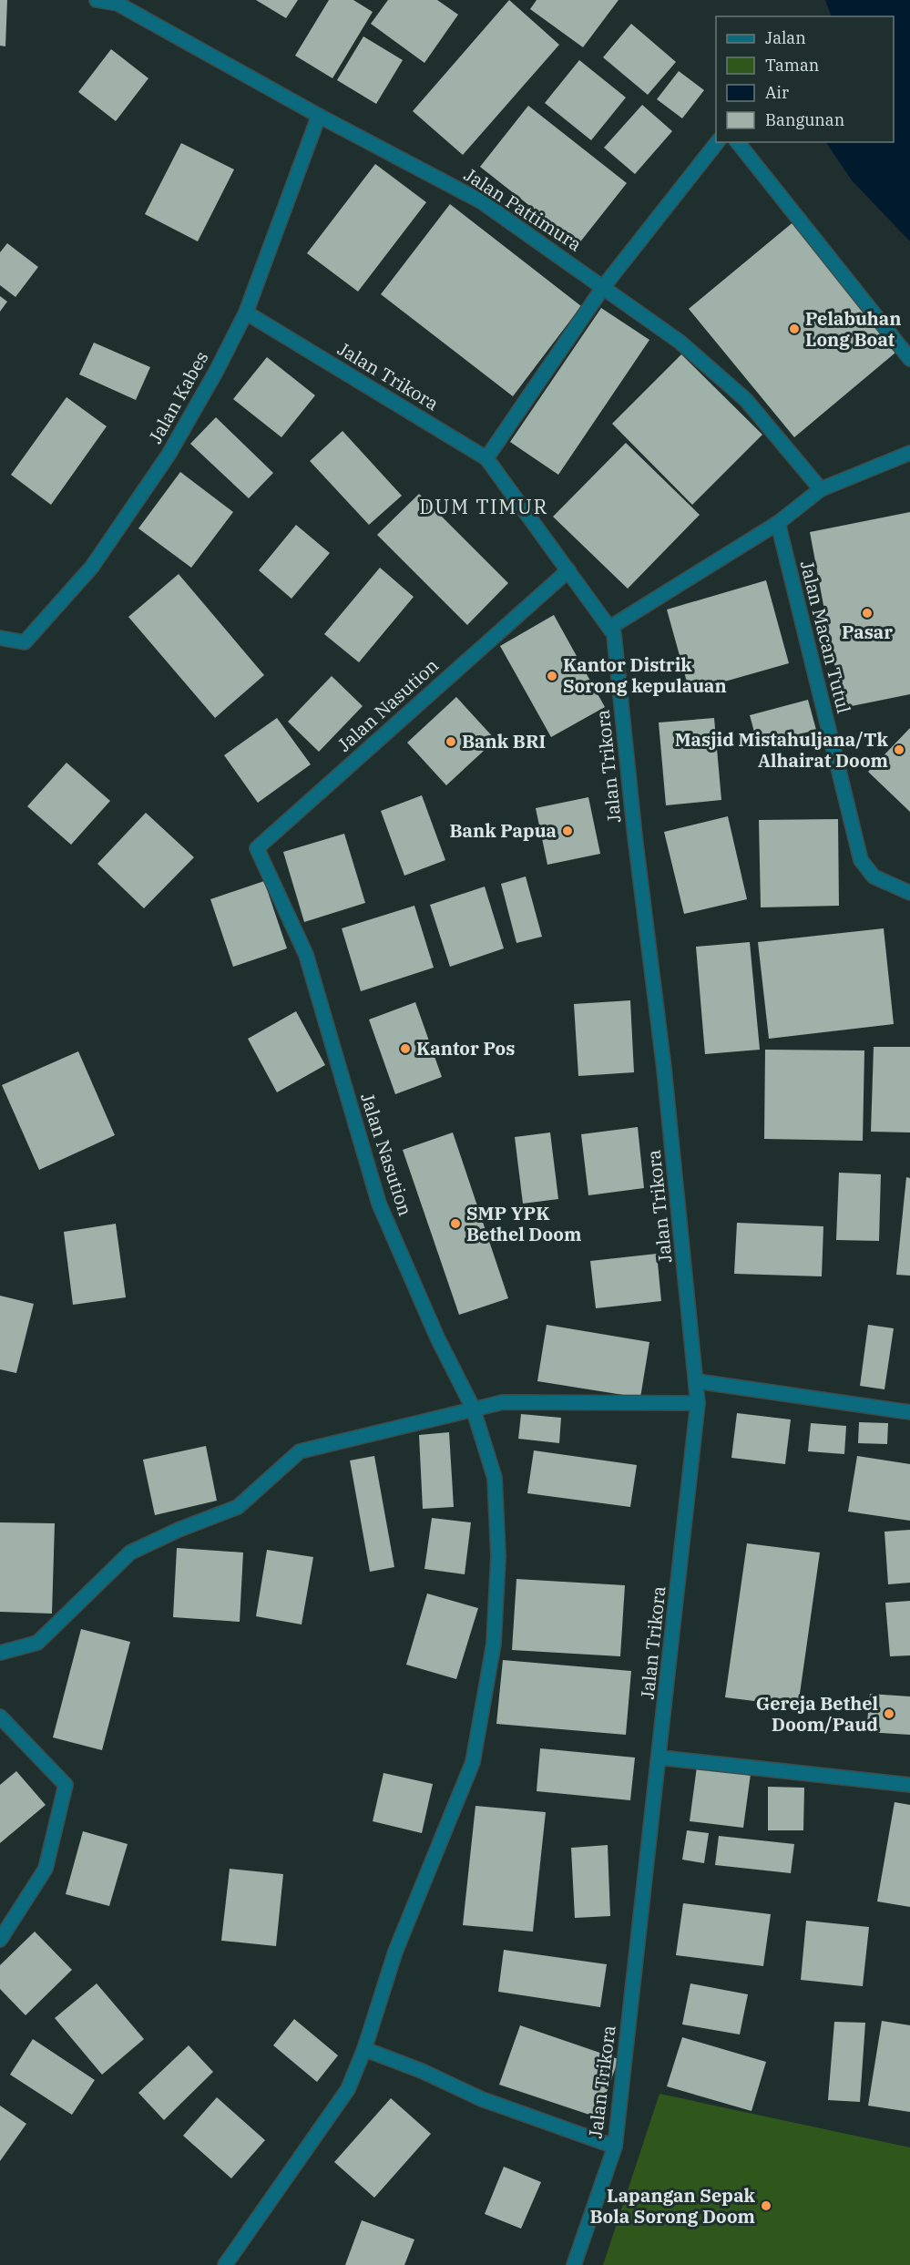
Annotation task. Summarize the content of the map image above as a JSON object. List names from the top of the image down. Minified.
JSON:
{"streets":{"street":["Jalan Pattimura","Jalan Trikora","Jalan Kabes","Jalan Macan Tutul","Jalan Nasution"]},"crossings":[["Jalan Pattimura","Jalan Kabes"],["Jalan Trikora","Jalan Kabes"],["Jalan Trikora","Jalan Nasution"]],"districts":["DUM TIMUR"],"places":["Pelabuhan Long Boat","Pasar","Kantor Distrik Sorong kepulauan","Bank BRI","Masjid Mistahuljana/Tk Alhairat Doom","Bank Papua","Kantor Pos","SMP YPK Bethel Doom","Gereja Bethel Doom/Paud","Lapangan Sepak Bola Sorong Doom"],"legend":["Jalan","Taman","Air","Bangunan"]}
